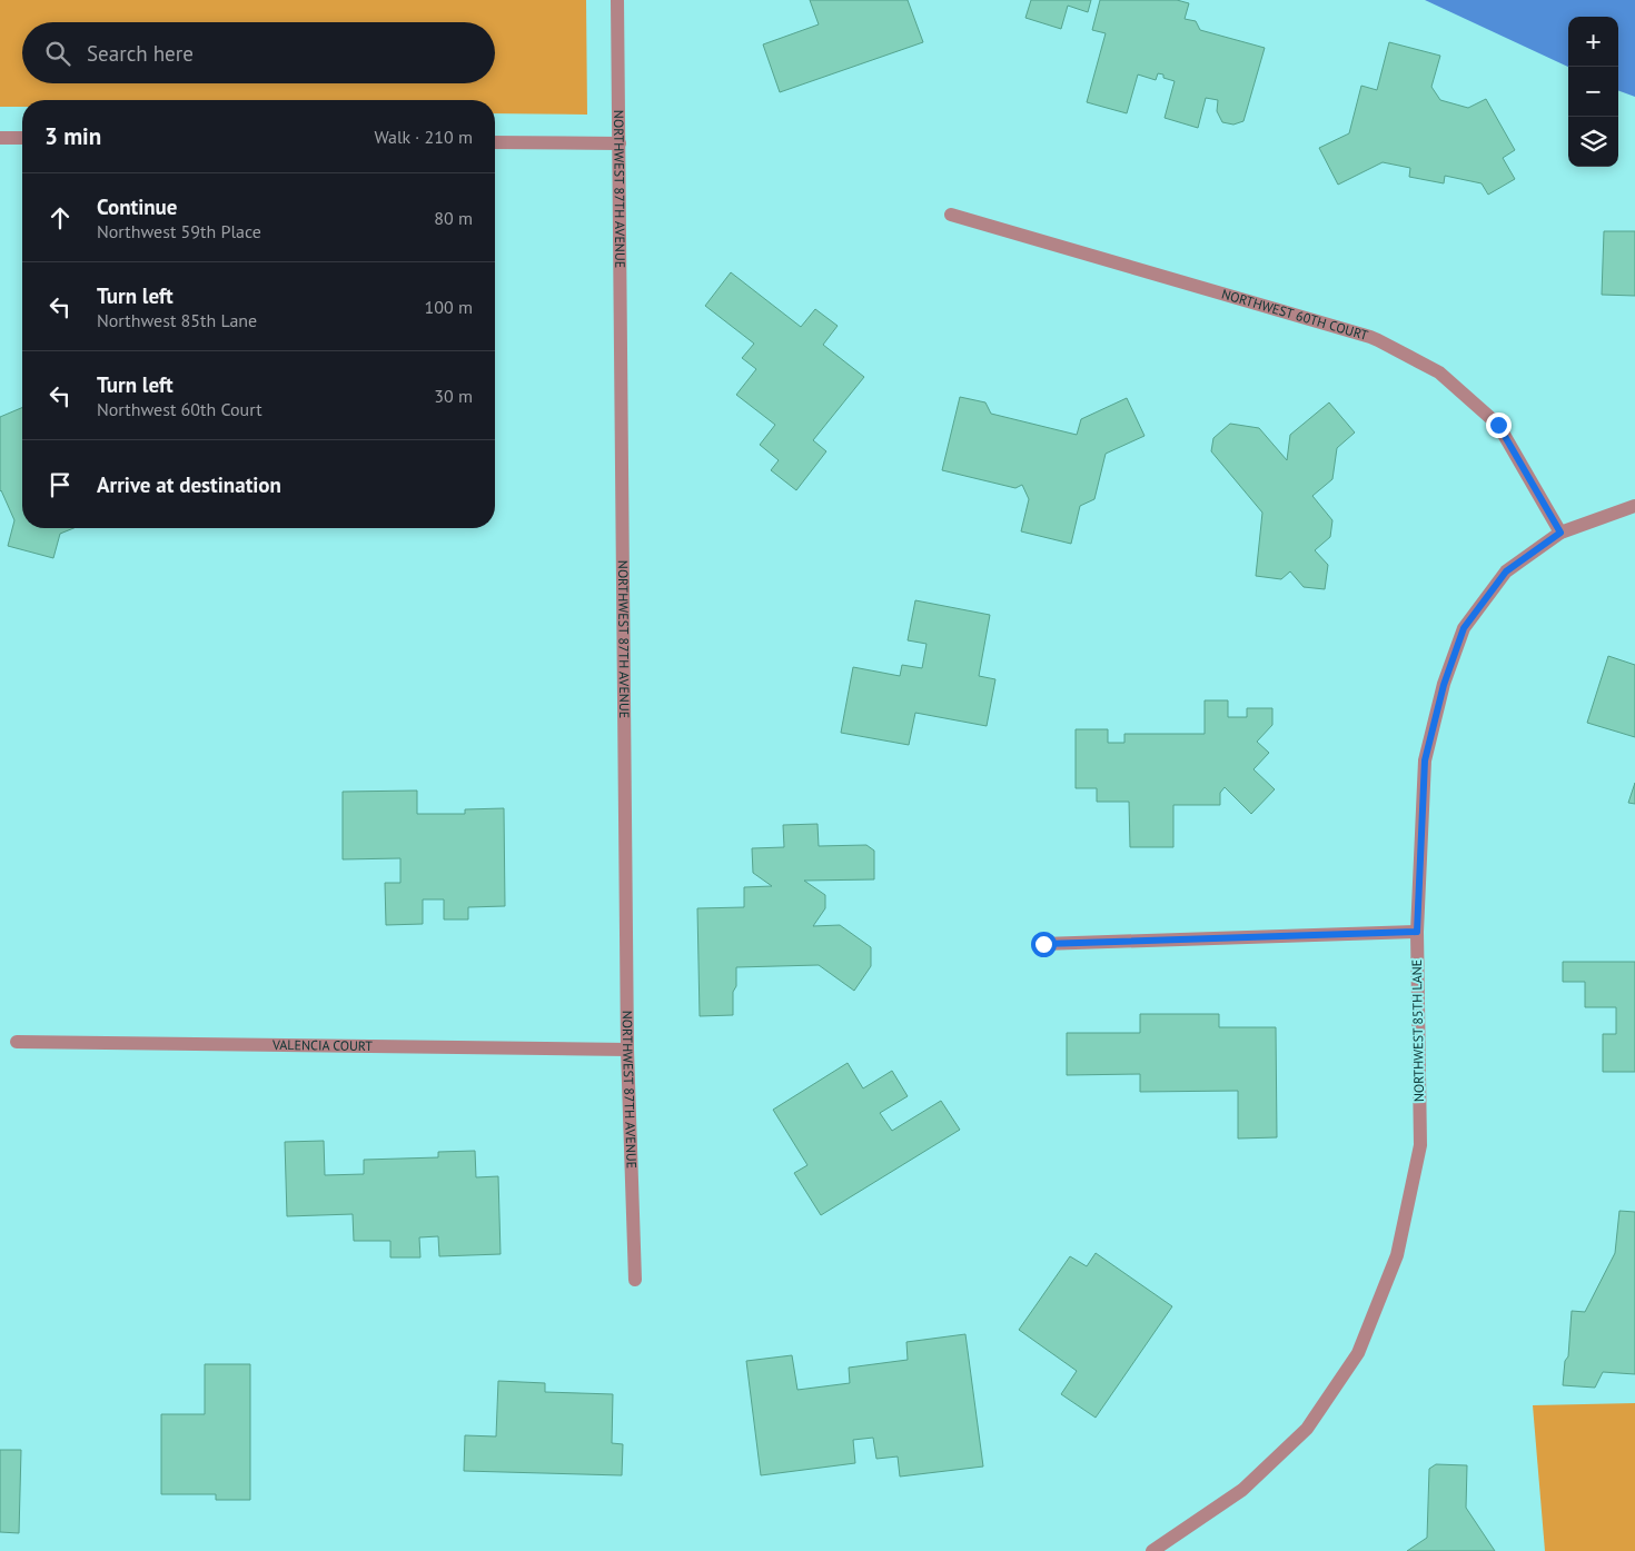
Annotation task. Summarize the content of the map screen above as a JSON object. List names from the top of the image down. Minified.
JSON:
{"streets":{"street":["NORTHWEST 87TH AVENUE","NORTHWEST 60TH COURT","NORTHWEST 85TH LANE","VALENCIA COURT"]},"crossings":[["NORTHWEST 87TH AVENUE","VALENCIA COURT"],["NORTHWEST 60TH COURT","NORTHWEST 85TH LANE"]],"page":{"map_buttons":["+","−"],"search":"Search here","heading":["3 min","Walk · 210 m"],"list":[["Continue","Northwest 59th Place","80 m"],["Turn left","Northwest 85th Lane","100 m"],["Turn left","Northwest 60th Court","30 m"],"Arrive at destination"]}}
